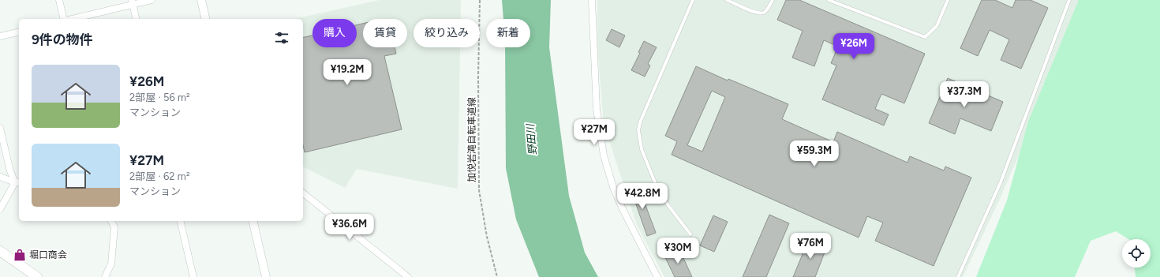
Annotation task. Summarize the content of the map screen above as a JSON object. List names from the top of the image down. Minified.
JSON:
{"streets":{"path":["加悦岩滝自転車道線"]},"water":["野田川"],"places":{"shop":["堀口商会"]},"page":{"chip":["購入","賃貸","絞り込み","新着"],"heading":"9件の物件","price":["¥26M","¥19.2M","¥37.3M","¥27M","¥59.3M","¥42.8M","¥36.6M","¥76M","¥30M"],"list":[{"name":"¥26M","note":"2部屋 · 56 m² · マンション"},{"name":"¥27M","note":"2部屋 · 62 m² · マンション"}]}}
